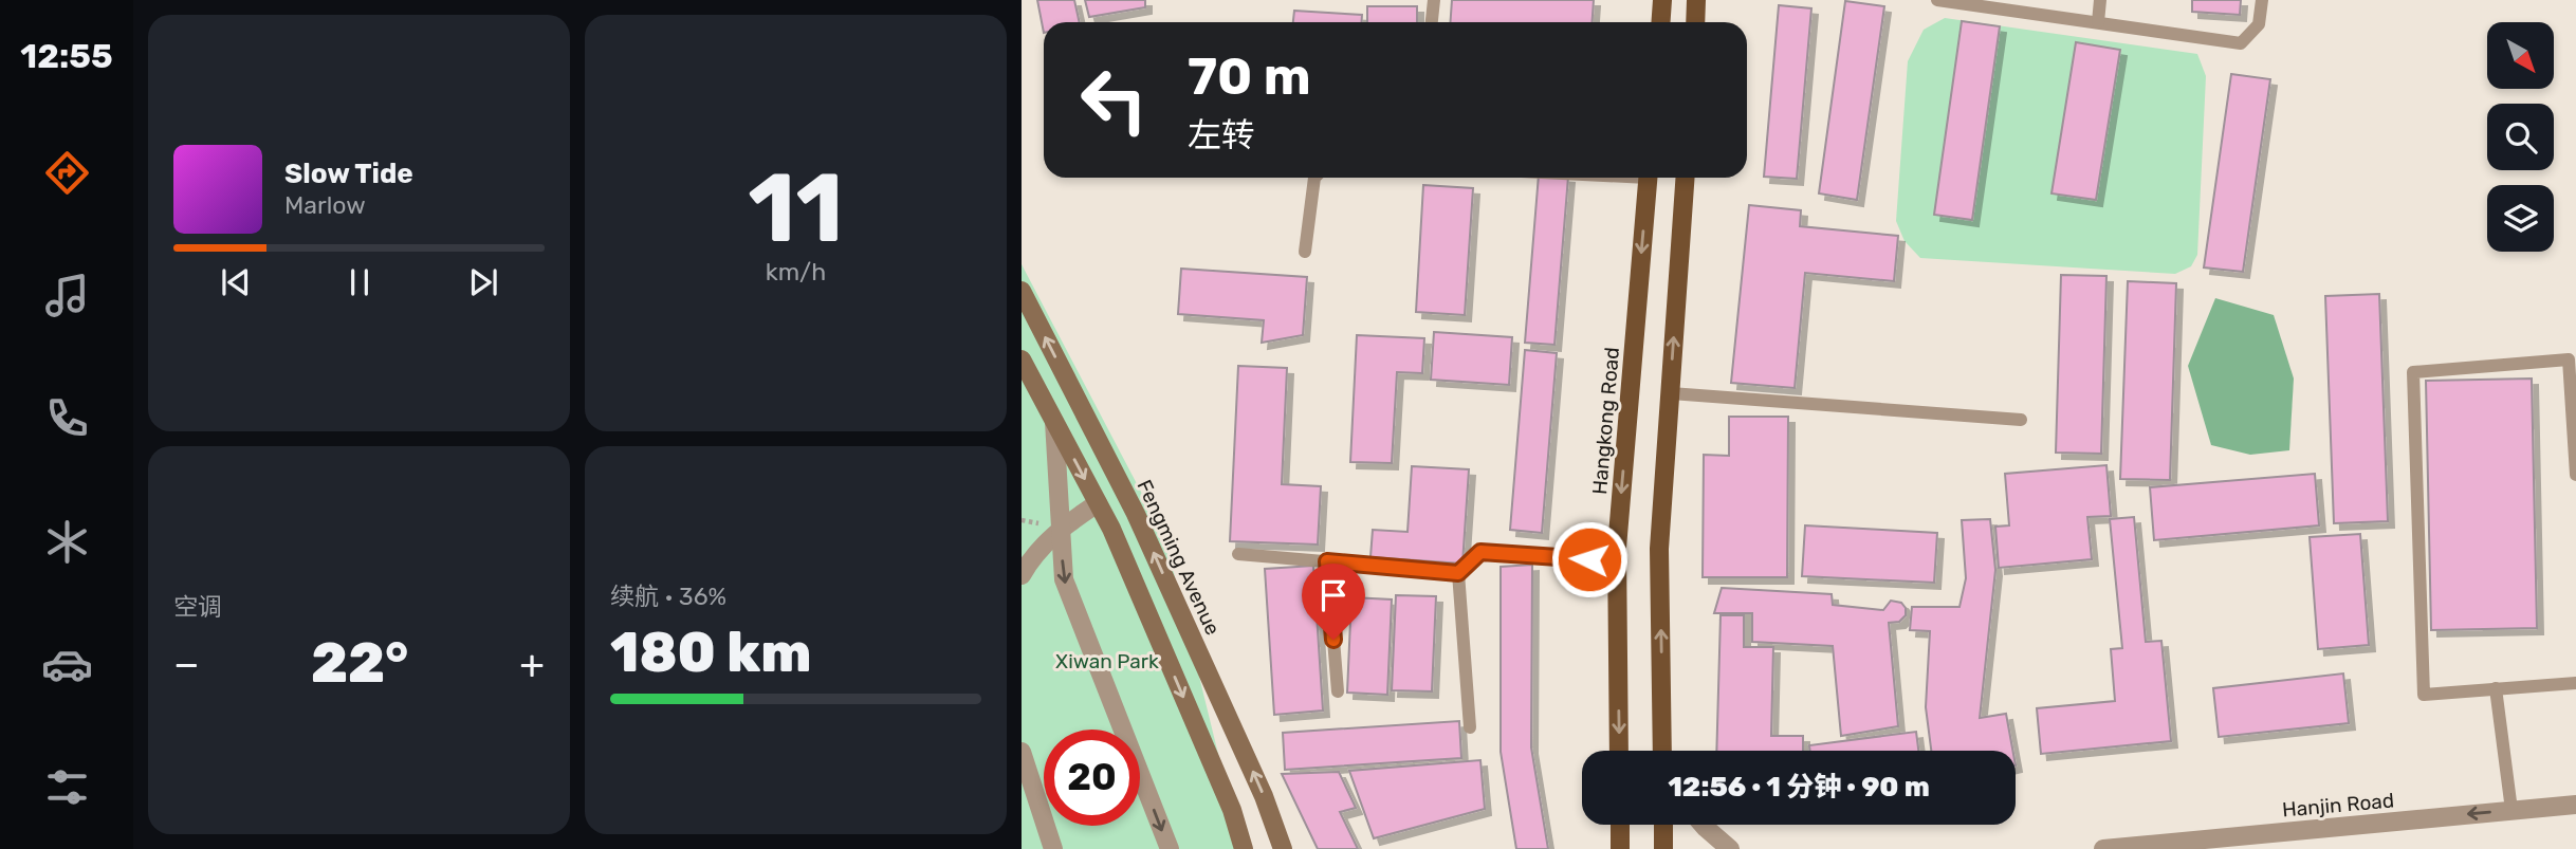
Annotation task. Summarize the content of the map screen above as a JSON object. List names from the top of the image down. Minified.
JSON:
{"streets":{"main road":["Hangkong Road","Fengming Avenue"],"street":["Hanjin Road"]},"one_way":["Hanjin Road"],"parks":["Xiwan Park"],"north":"bottom right","page":{"tabs":"12:55","tile":[["11","km/h"],"空调",["续航 · 36%","180 km"]],"turn":["70 m","左转"],"song":["Slow Tide","Marlow"],"heat":["−","22°","+"],"limit":"20","trip":"12:56 · 1 分钟 · 90 m"}}
